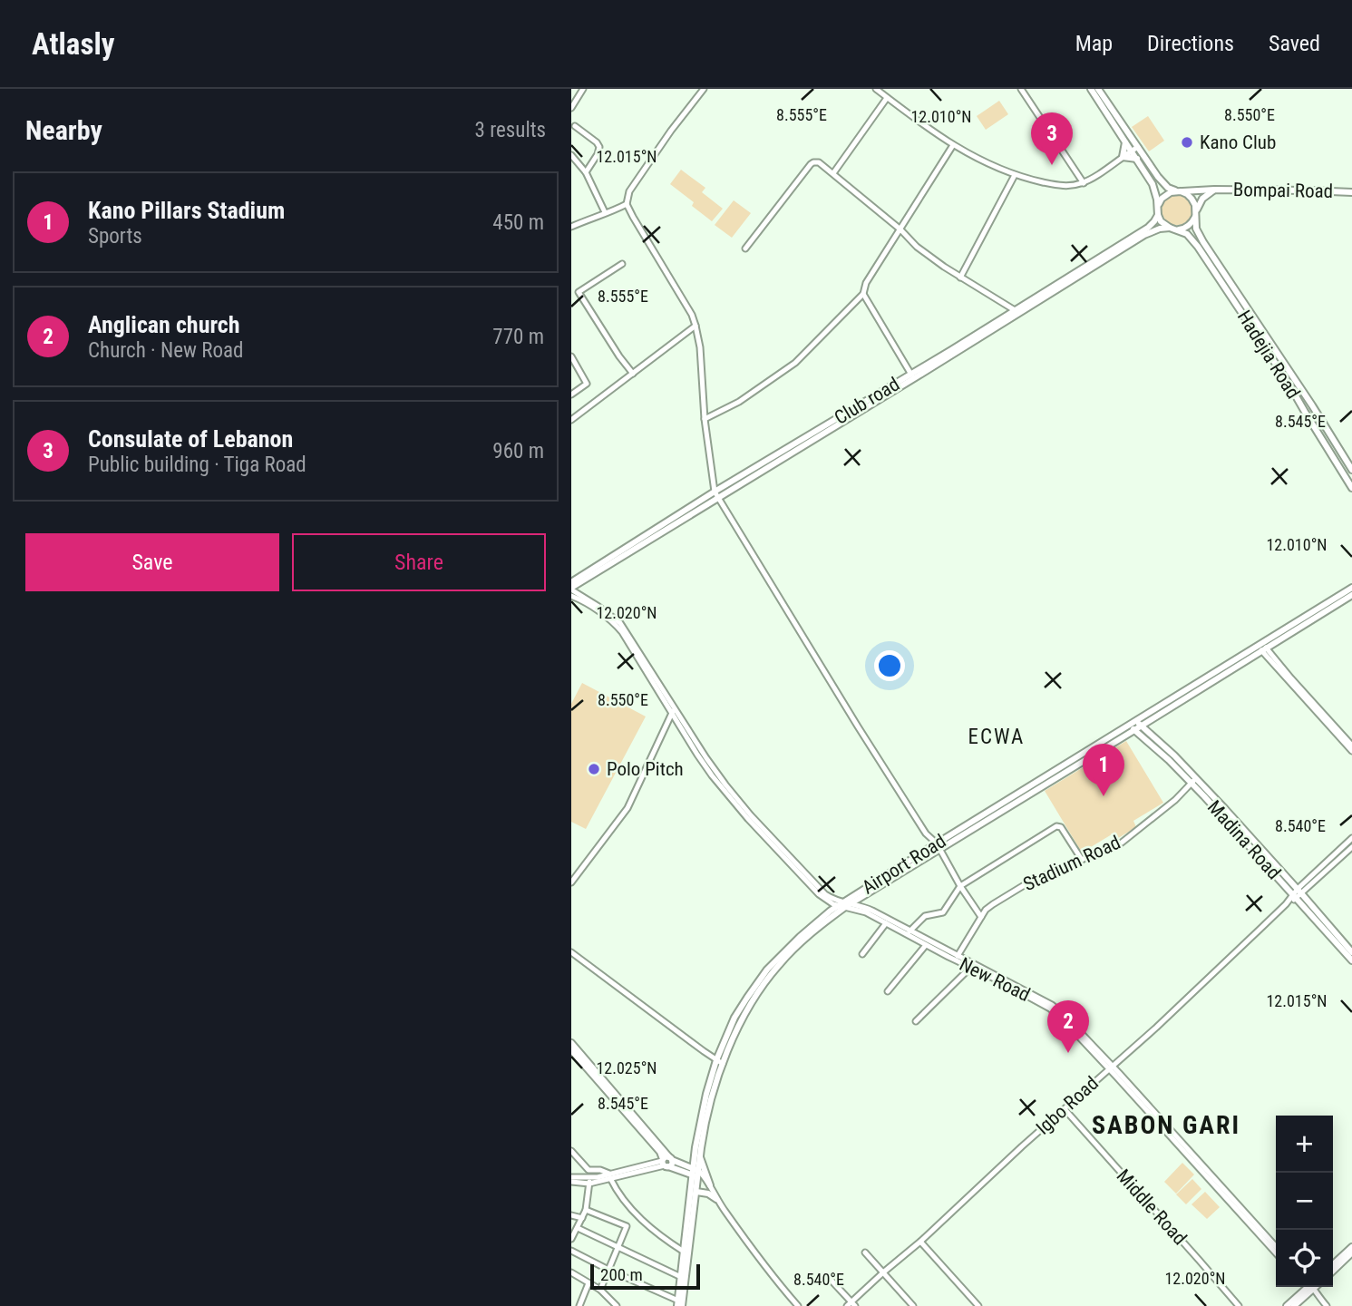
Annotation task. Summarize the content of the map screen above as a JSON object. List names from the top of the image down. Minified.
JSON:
{"streets":{"main road":["Bompai Road","Hadejia Road","Club road","Madina Road","Airport Road"],"street":["Stadium Road","New Road","Igbo Road","Middle Road"]},"crossings":[["Bompai Road","Hadejia Road"],["Bompai Road","Club road"],["Hadejia Road","Club road"],["Madina Road","Stadium Road"],["Madina Road","Airport Road"],["Madina Road","Igbo Road"],["Stadium Road","New Road"],["Airport Road","New Road"],["New Road","Igbo Road"],["Igbo Road","Middle Road"]],"districts":["ECWA","SABON GARI"],"places":["Kano Club","Polo Pitch"],"scale_bar":"200 m","page":{"header":"Atlasly","nav":["Map","Directions","Saved"],"heading":["Nearby","3 results"],"pins":["3","1","2"],"list":[{"mark":"1","name":"Kano Pillars Stadium","note":"Sports","value":"450 m"},{"mark":"2","name":"Anglican church","note":"Church · New Road","value":"770 m"},{"mark":"3","name":"Consulate of Lebanon","note":"Public building · Tiga Road","value":"960 m"}],"buttons":["Save","Share"],"map_buttons":["+","−"],"scale":"200 m"},"coordinates":["8.555°E","8.550°E","12.010°N","12.015°N","8.545°E","12.020°N","8.540°E","12.025°N"]}
